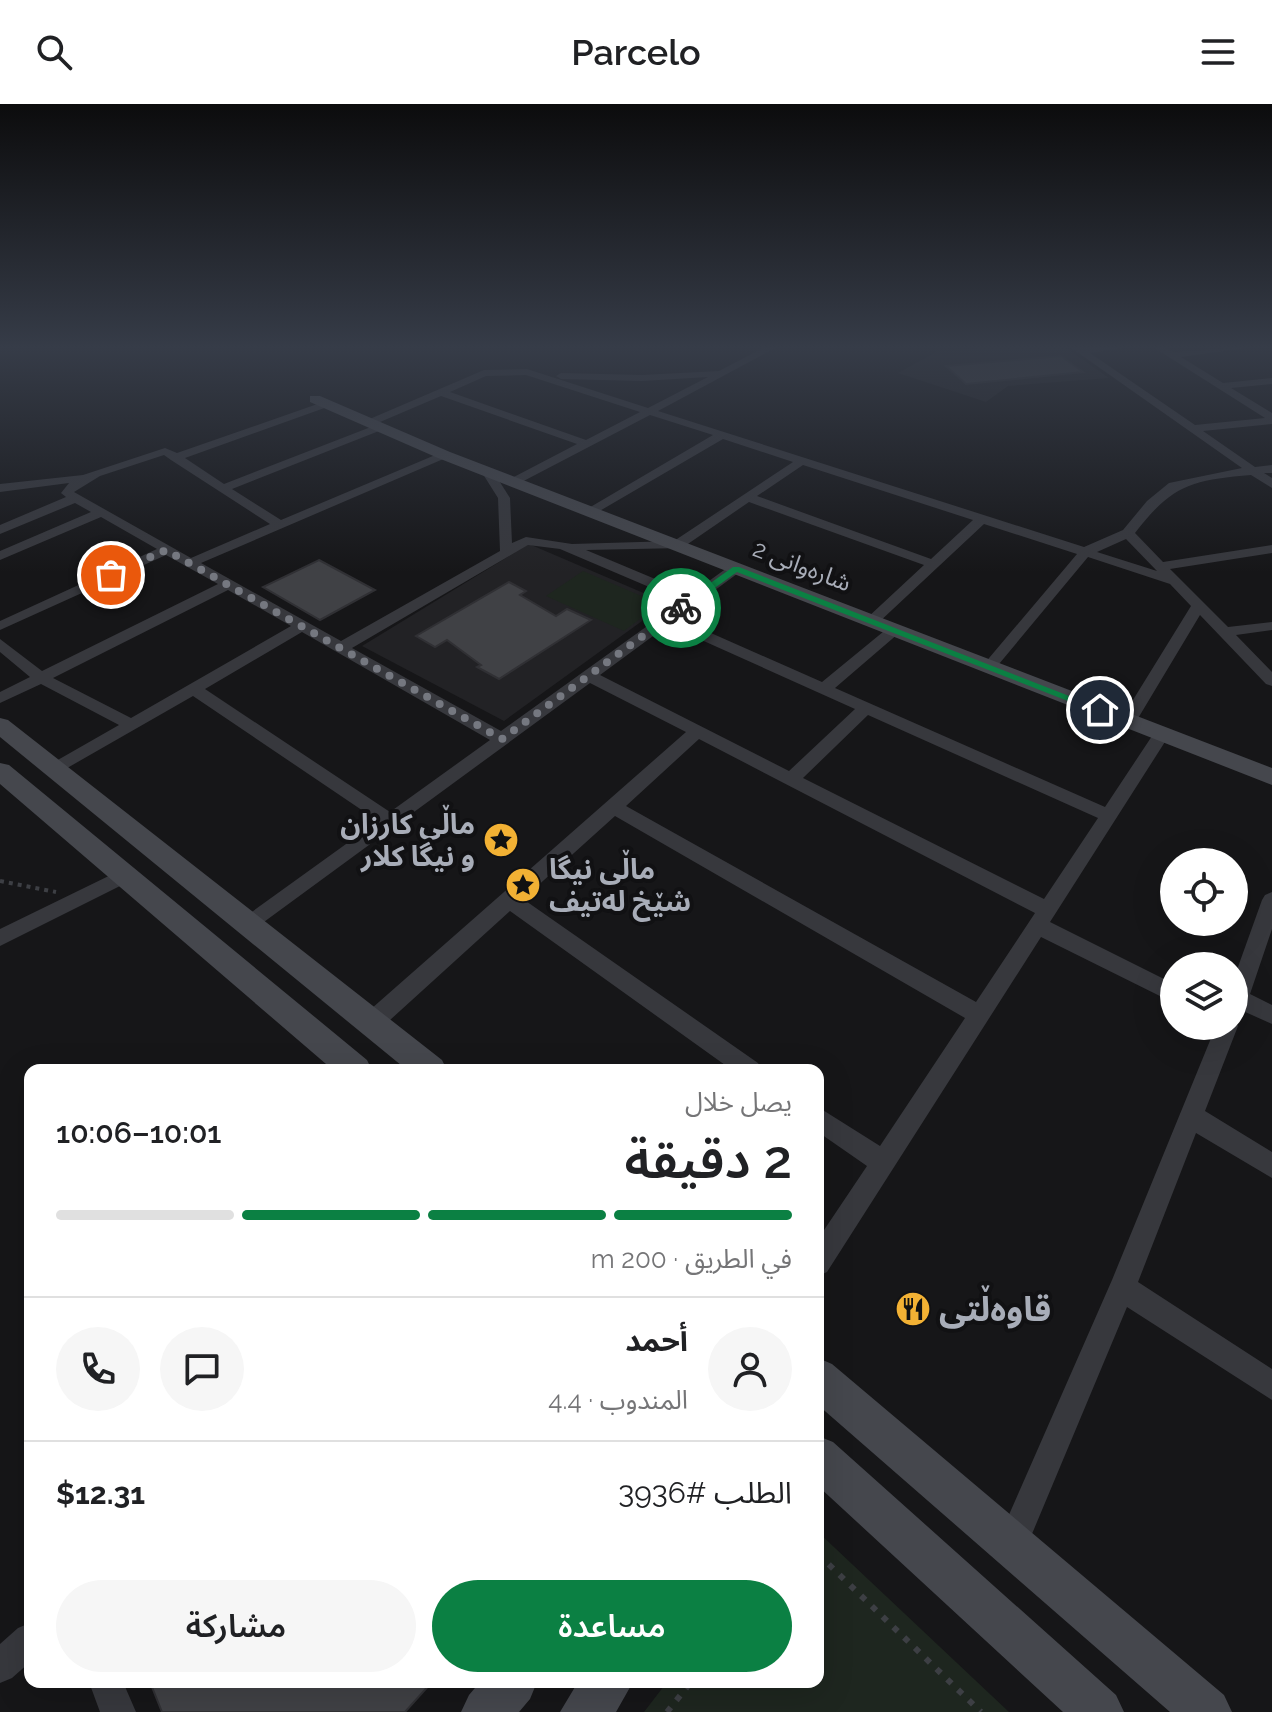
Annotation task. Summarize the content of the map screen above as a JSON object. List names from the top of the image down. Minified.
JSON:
{"streets":{"main road":["شارەوانی 2"]},"places":{"place":["ماڵی کارزان و نیگا کلار","ماڵی نیگا شێخ لەتیف"],"restaurant":["قاوەڵتی"]},"page":{"header":"Parcelo","heading":["2 دقيقة","يصل خلال","10:01–10:06"],"panel":["أحمد","المندوب · 4.4","الطلب #3936","$12.31"],"bar":"في الطريق · 200 m","buttons":["مساعدة","مشاركة"]}}
